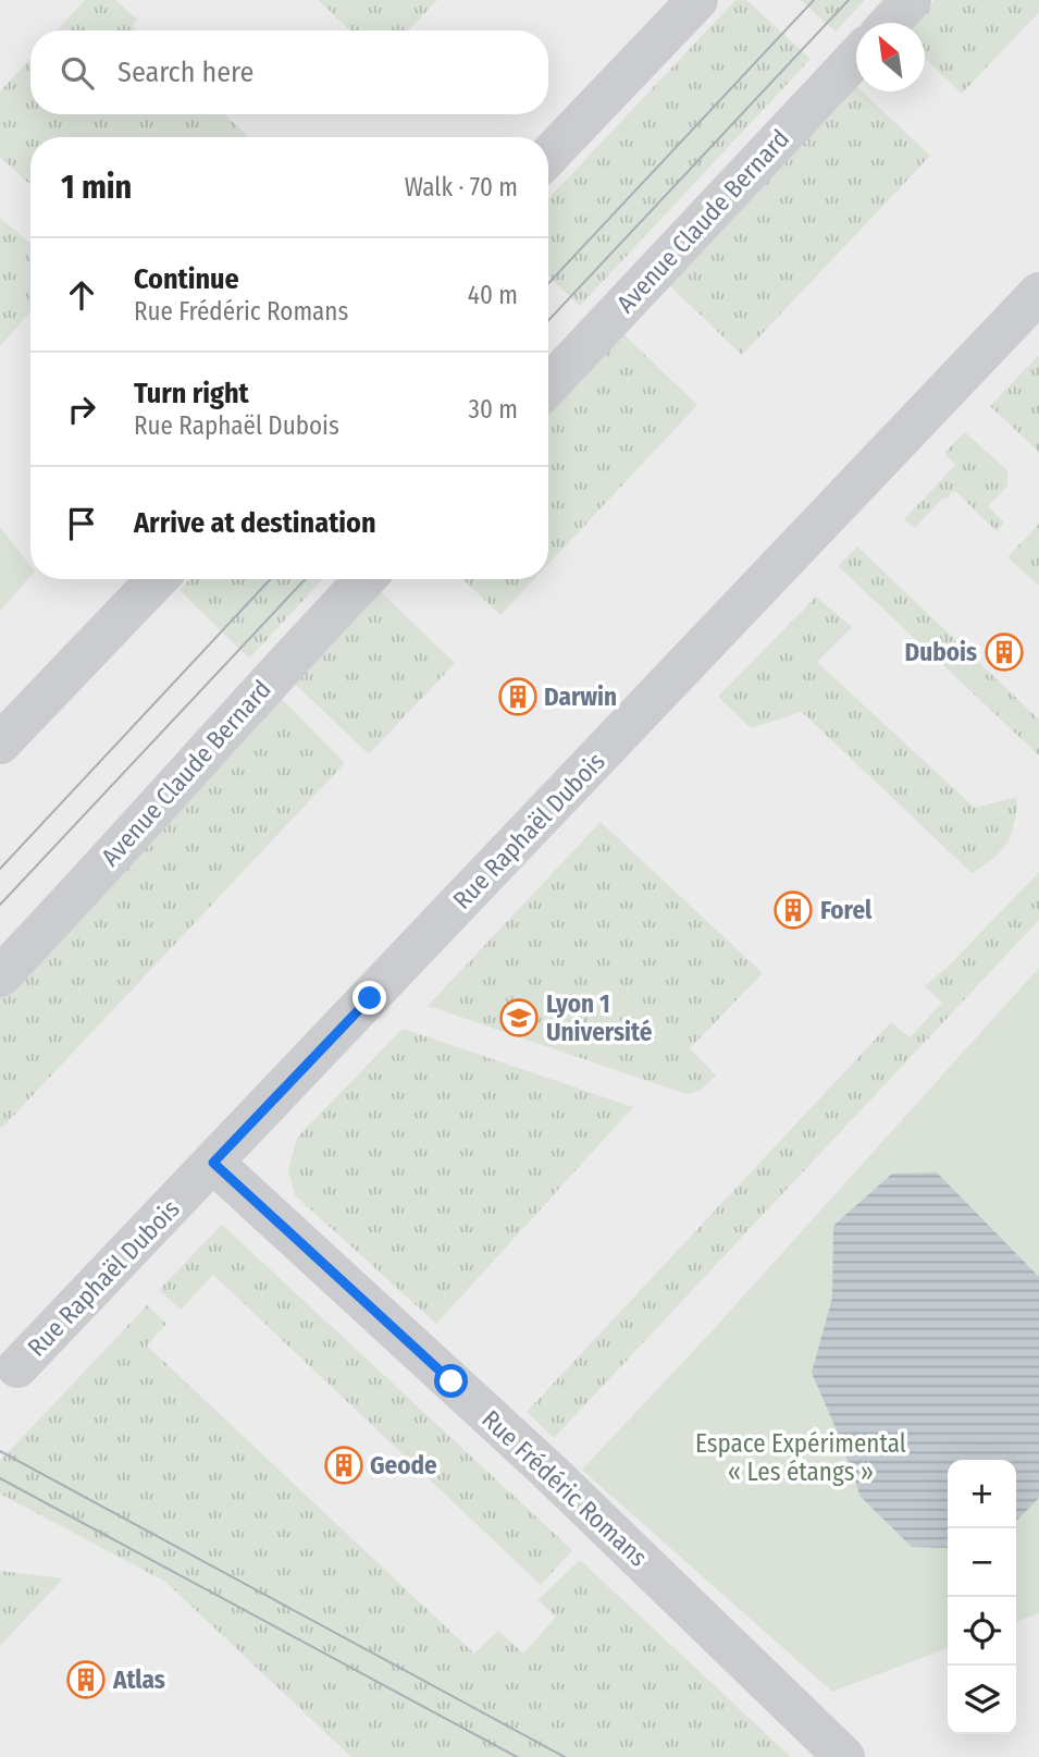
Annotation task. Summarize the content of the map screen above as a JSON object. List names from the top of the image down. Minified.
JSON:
{"streets":{"street":["Avenue Claude Bernard","Rue Raphaël Dubois","Rue Frédéric Romans"]},"crossings":[["Rue Raphaël Dubois","Rue Frédéric Romans"]],"parks":["Espace Expérimental « Les étangs »"],"places":{"building":["Dubois","Darwin","Forel","Geode","Atlas"],"school or university":["Lyon 1 Université"]},"north":"top left","page":{"search":"Search here","heading":["1 min","Walk · 70 m"],"list":[["Continue","Rue Frédéric Romans","40 m"],["Turn right","Rue Raphaël Dubois","30 m"],"Arrive at destination"],"map_buttons":["+","−"]}}
